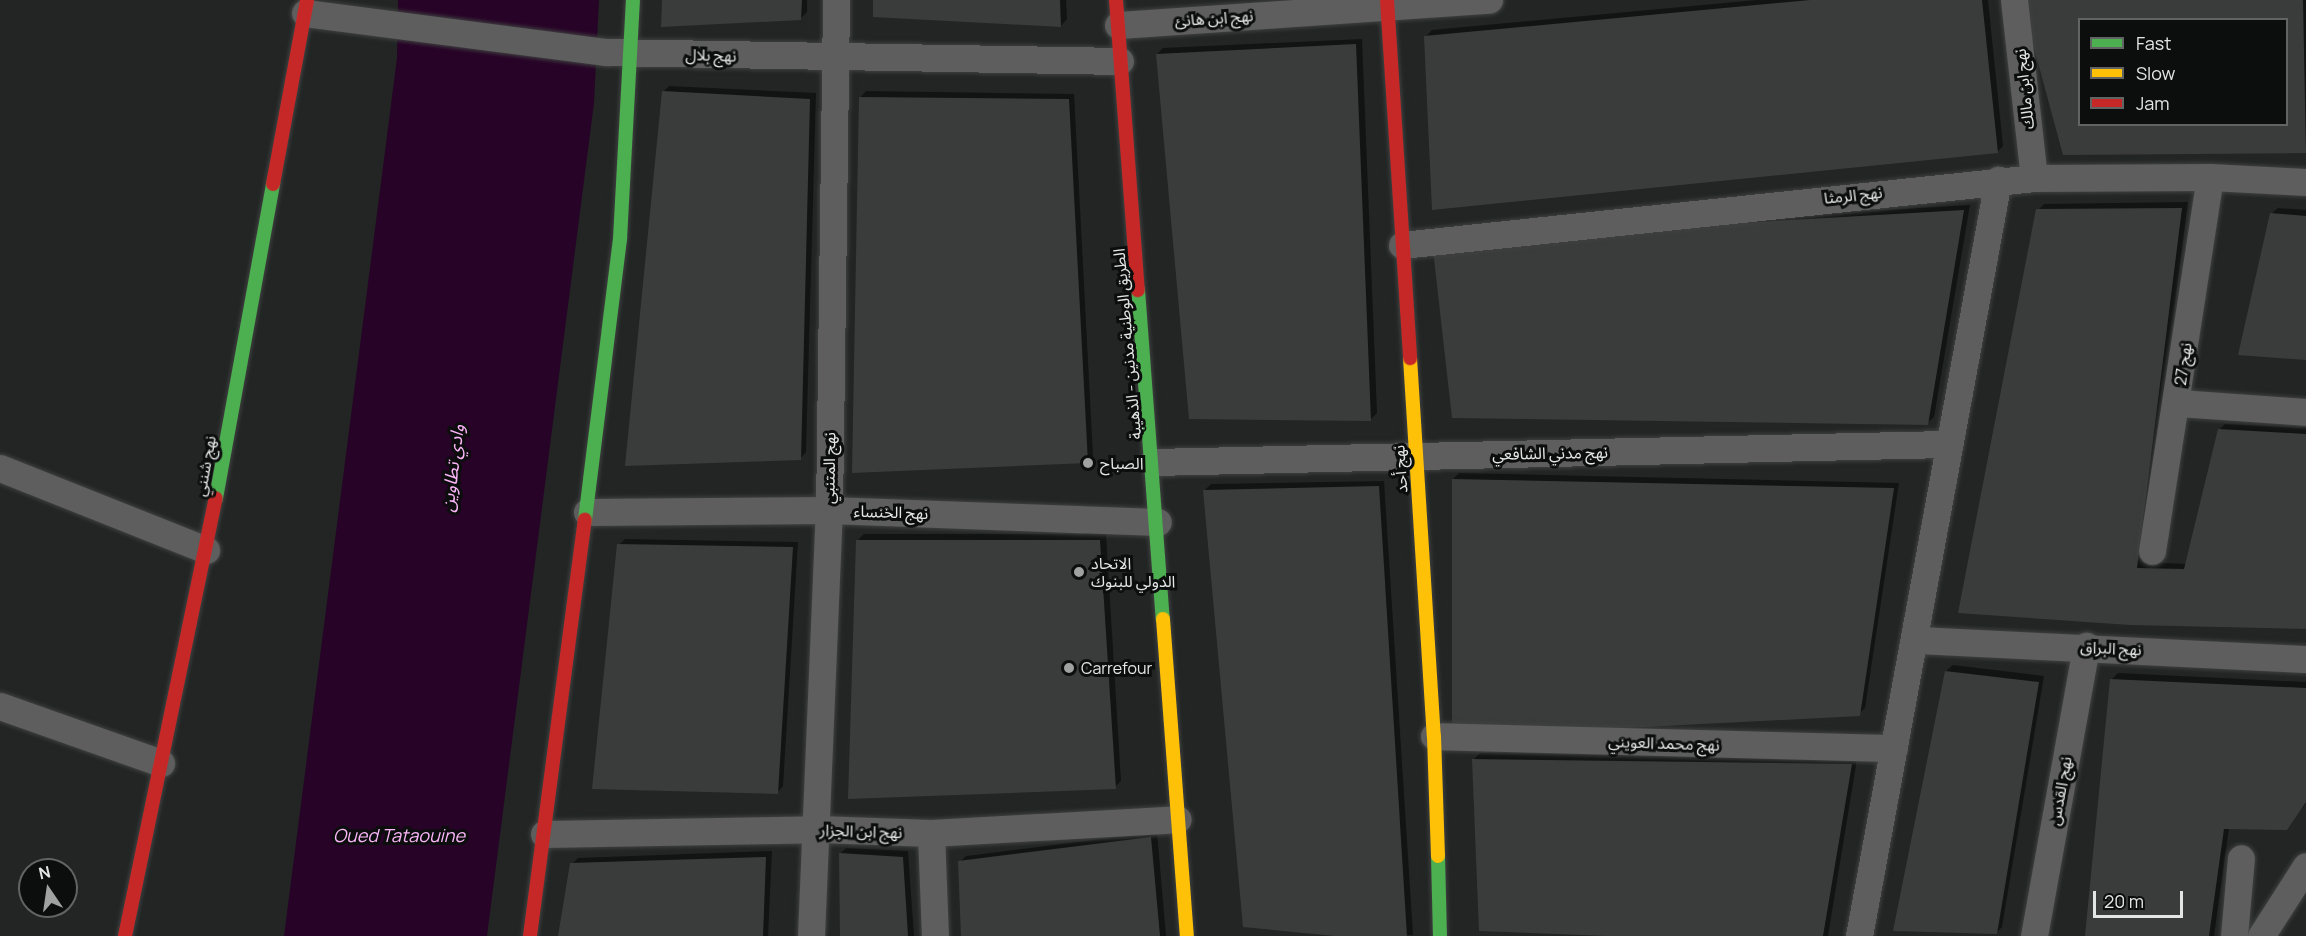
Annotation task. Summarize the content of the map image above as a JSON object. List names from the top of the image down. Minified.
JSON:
{"streets":{"street":["نهج ابن هانئ","نهج بلال","نهج ابن مالك","نهج الرمثا","الطريق الوطنية مدنين - الذهيبة","نهج 27","نهج مدني الشافعي","نهج شنني","نهج المتنبي","نهج أحد","نهج الخنساء","نهج البراق","نهج محمد العويني","نهج القدس","نهج ابن الجزار"]},"crossings":[["نهج ابن هانئ","الطريق الوطنية مدنين - الذهيبة"],["نهج ابن هانئ","نهج أحد"],["نهج بلال","الطريق الوطنية مدنين - الذهيبة"],["نهج بلال","نهج شنني"],["نهج بلال","نهج المتنبي"],["نهج ابن مالك","نهج الرمثا"],["نهج الرمثا","نهج 27"],["نهج الرمثا","نهج أحد"],["الطريق الوطنية مدنين - الذهيبة","نهج مدني الشافعي"],["الطريق الوطنية مدنين - الذهيبة","نهج الخنساء"],["الطريق الوطنية مدنين - الذهيبة","نهج ابن الجزار"],["نهج مدني الشافعي","نهج أحد"],["نهج المتنبي","نهج الخنساء"],["نهج المتنبي","نهج ابن الجزار"],["نهج أحد","نهج محمد العويني"],["نهج البراق","نهج القدس"]],"water":["وادي تطاوين","Oued Tataouine"],"places":["الصباح","الاتحاد الدولي للبنوك","Carrefour"],"legend":["Fast","Slow","Jam"],"scale_bar":"20 m","north":"top"}
